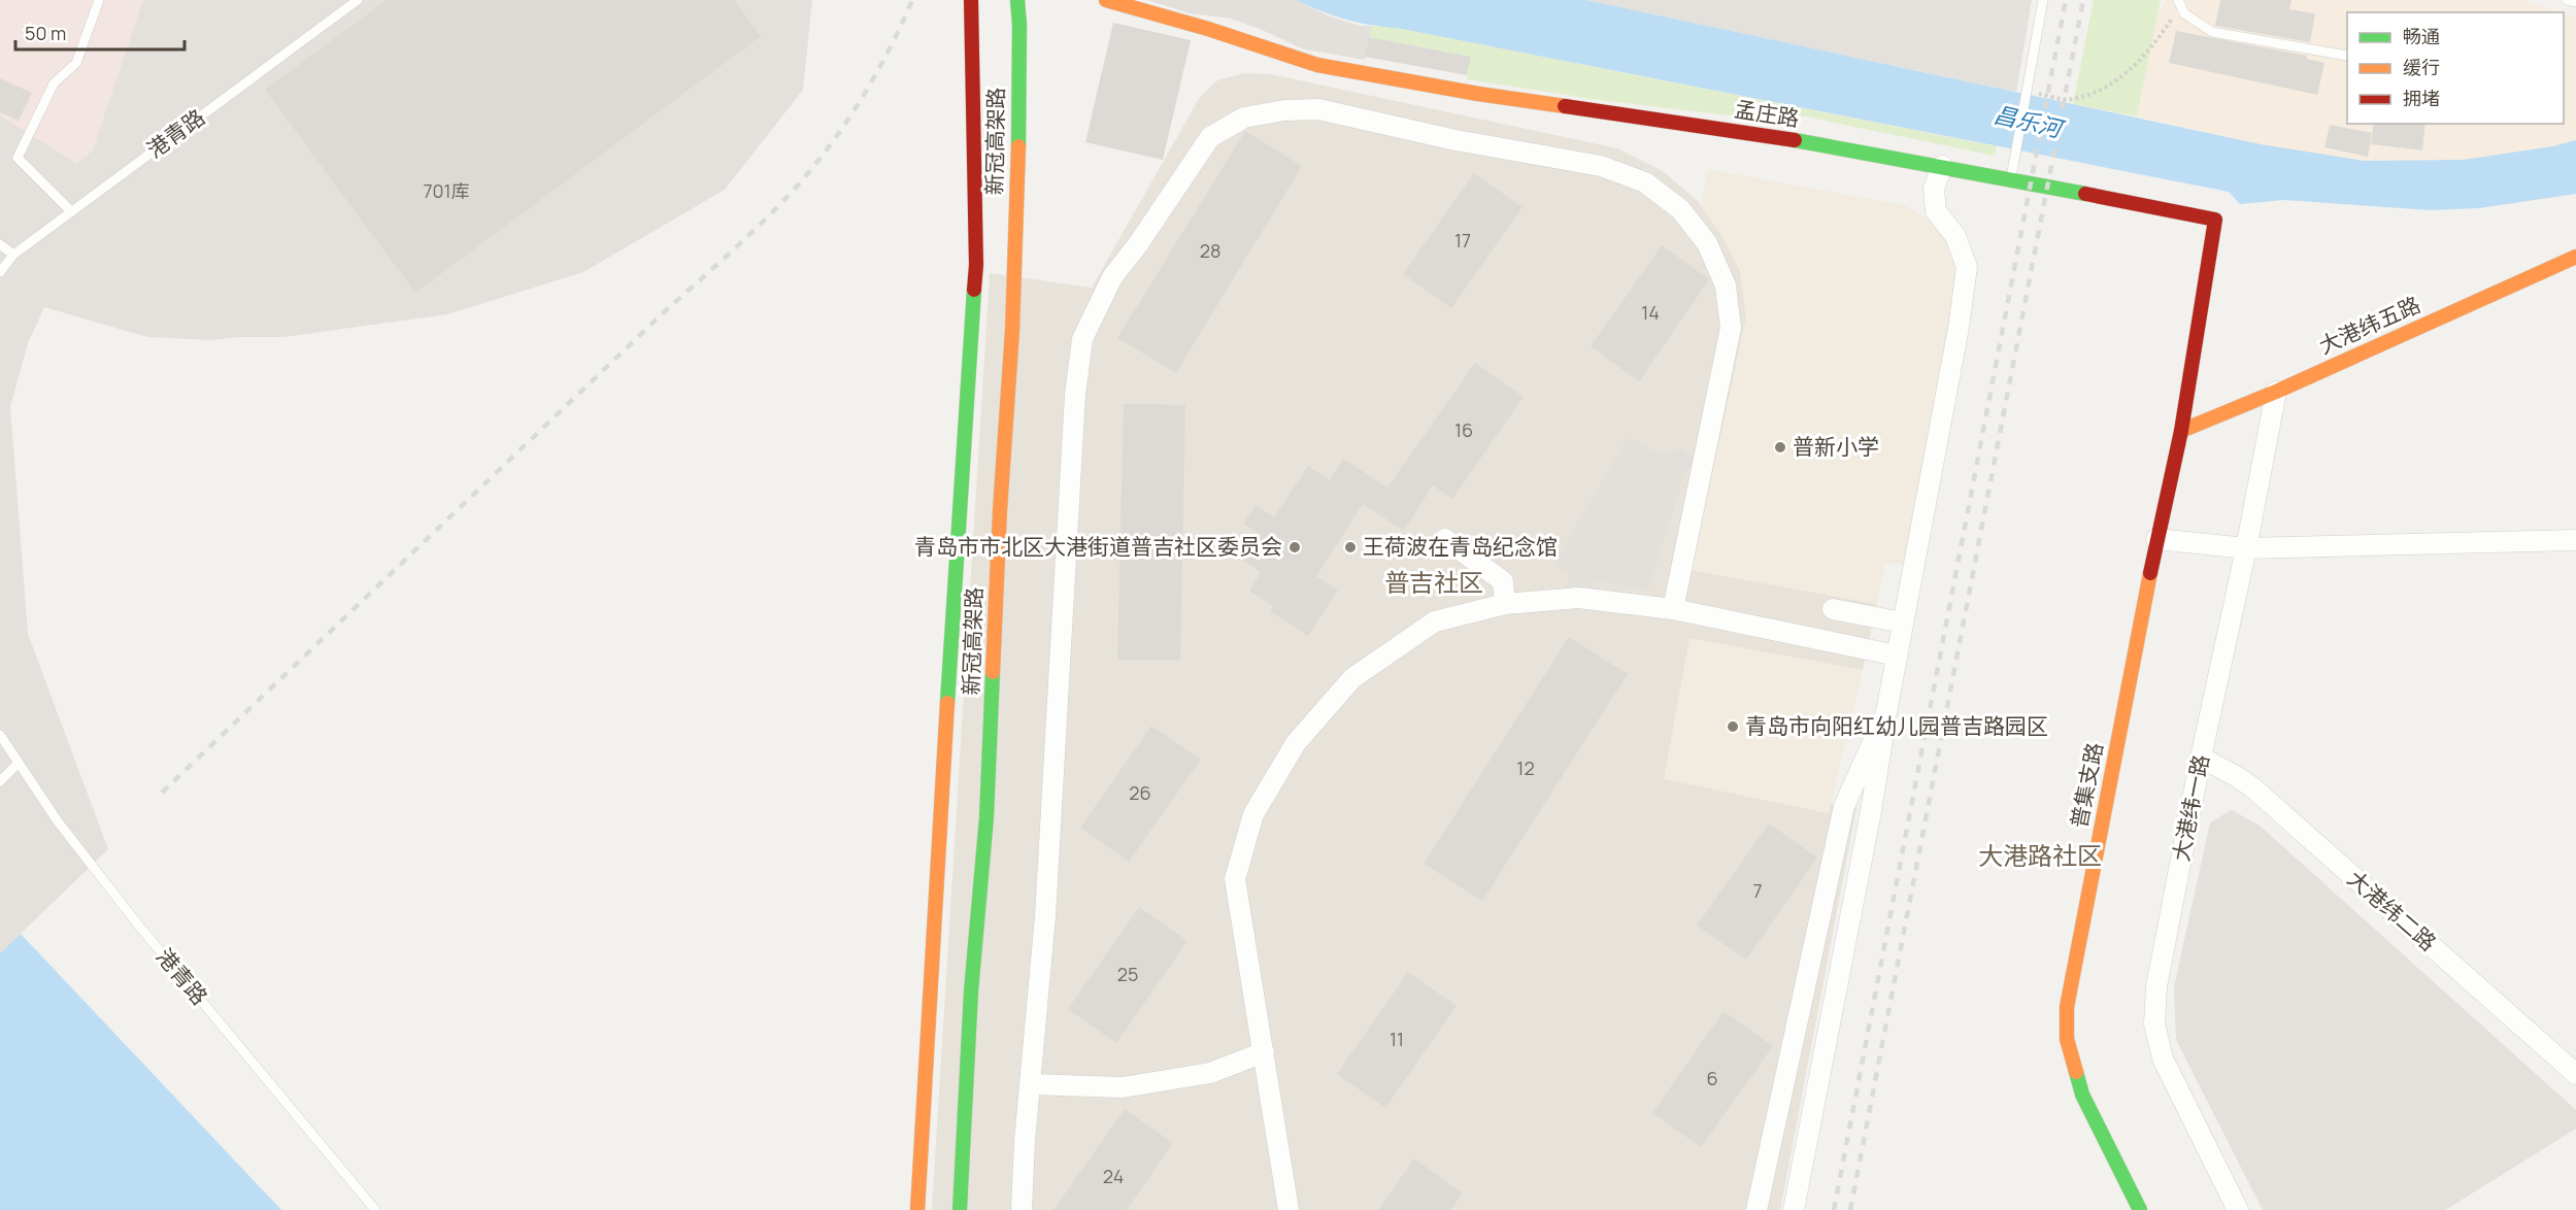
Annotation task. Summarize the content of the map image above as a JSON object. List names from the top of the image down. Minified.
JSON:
{"streets":{"main road":["孟庄路","新冠高架路","大港纬五路","普集支路"],"street":["大港纬一路","大港纬二路"],"lane":["港青路"]},"crossings":[["孟庄路","大港纬五路"],["孟庄路","普集支路"],["大港纬五路","普集支路"],["大港纬五路","大港纬一路"],["大港纬一路","大港纬二路"]],"districts":["普吉社区","大港路社区"],"water":["昌乐河"],"places":["普新小学","青岛市市北区大港街道普吉社区委员会","王荷波在青岛纪念馆","青岛市向阳红幼儿园普吉路园区"],"house_numbers":["701库","17","28","14","16","12","26","7","25","11","6","24"],"legend":["畅通","缓行","拥堵"],"scale_bar":"50 m"}
